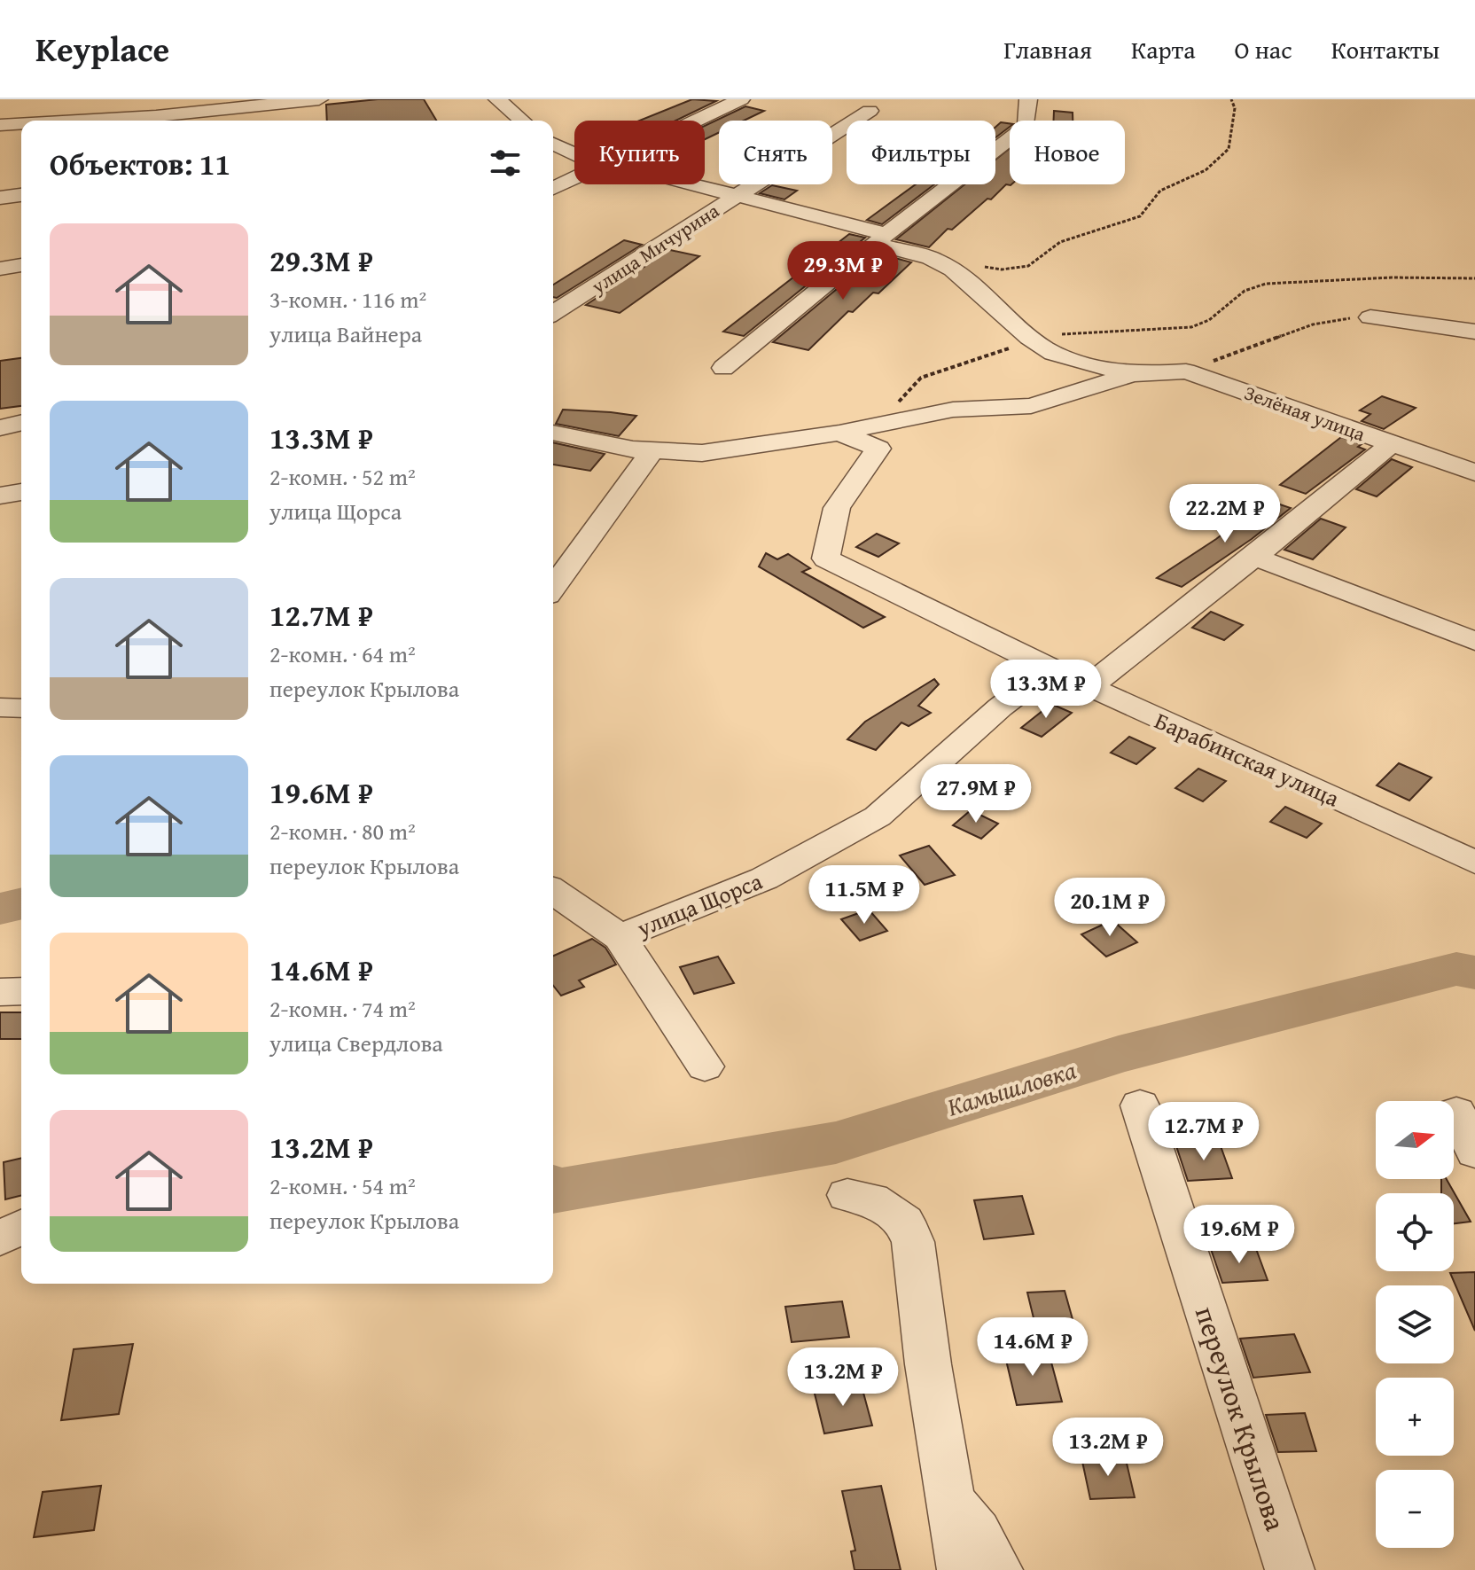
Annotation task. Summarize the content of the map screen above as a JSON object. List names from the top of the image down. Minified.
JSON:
{"streets":{"street":["улица Мичурина","Зелёная улица","Барабинская улица","улица Щорса","переулок Крылова"]},"crossings":[["Барабинская улица","улица Щорса"]],"water":["Камышловка"],"north":"right","page":{"header":"Keyplace","nav":["Главная","Карта","О нас","Контакты"],"chip":["Купить","Снять","Фильтры","Новое"],"heading":"Объектов: 11","list":[{"name":"29.3M ₽","note":"3-комн. · 116 m² · улица Вайнера"},{"name":"13.3M ₽","note":"2-комн. · 52 m² · улица Щорса"},{"name":"12.7M ₽","note":"2-комн. · 64 m² · переулок Крылова"},{"name":"19.6M ₽","note":"2-комн. · 80 m² · переулок Крылова"},{"name":"14.6M ₽","note":"2-комн. · 74 m² · улица Свердлова"},{"name":"13.2M ₽","note":"2-комн. · 54 m² · переулок Крылова"}],"price":["29.3M ₽","22.2M ₽","13.3M ₽","27.9M ₽","11.5M ₽","20.1M ₽","12.7M ₽","19.6M ₽","14.6M ₽","13.2M ₽","13.2M ₽"],"map_buttons":["+","−"]}}
